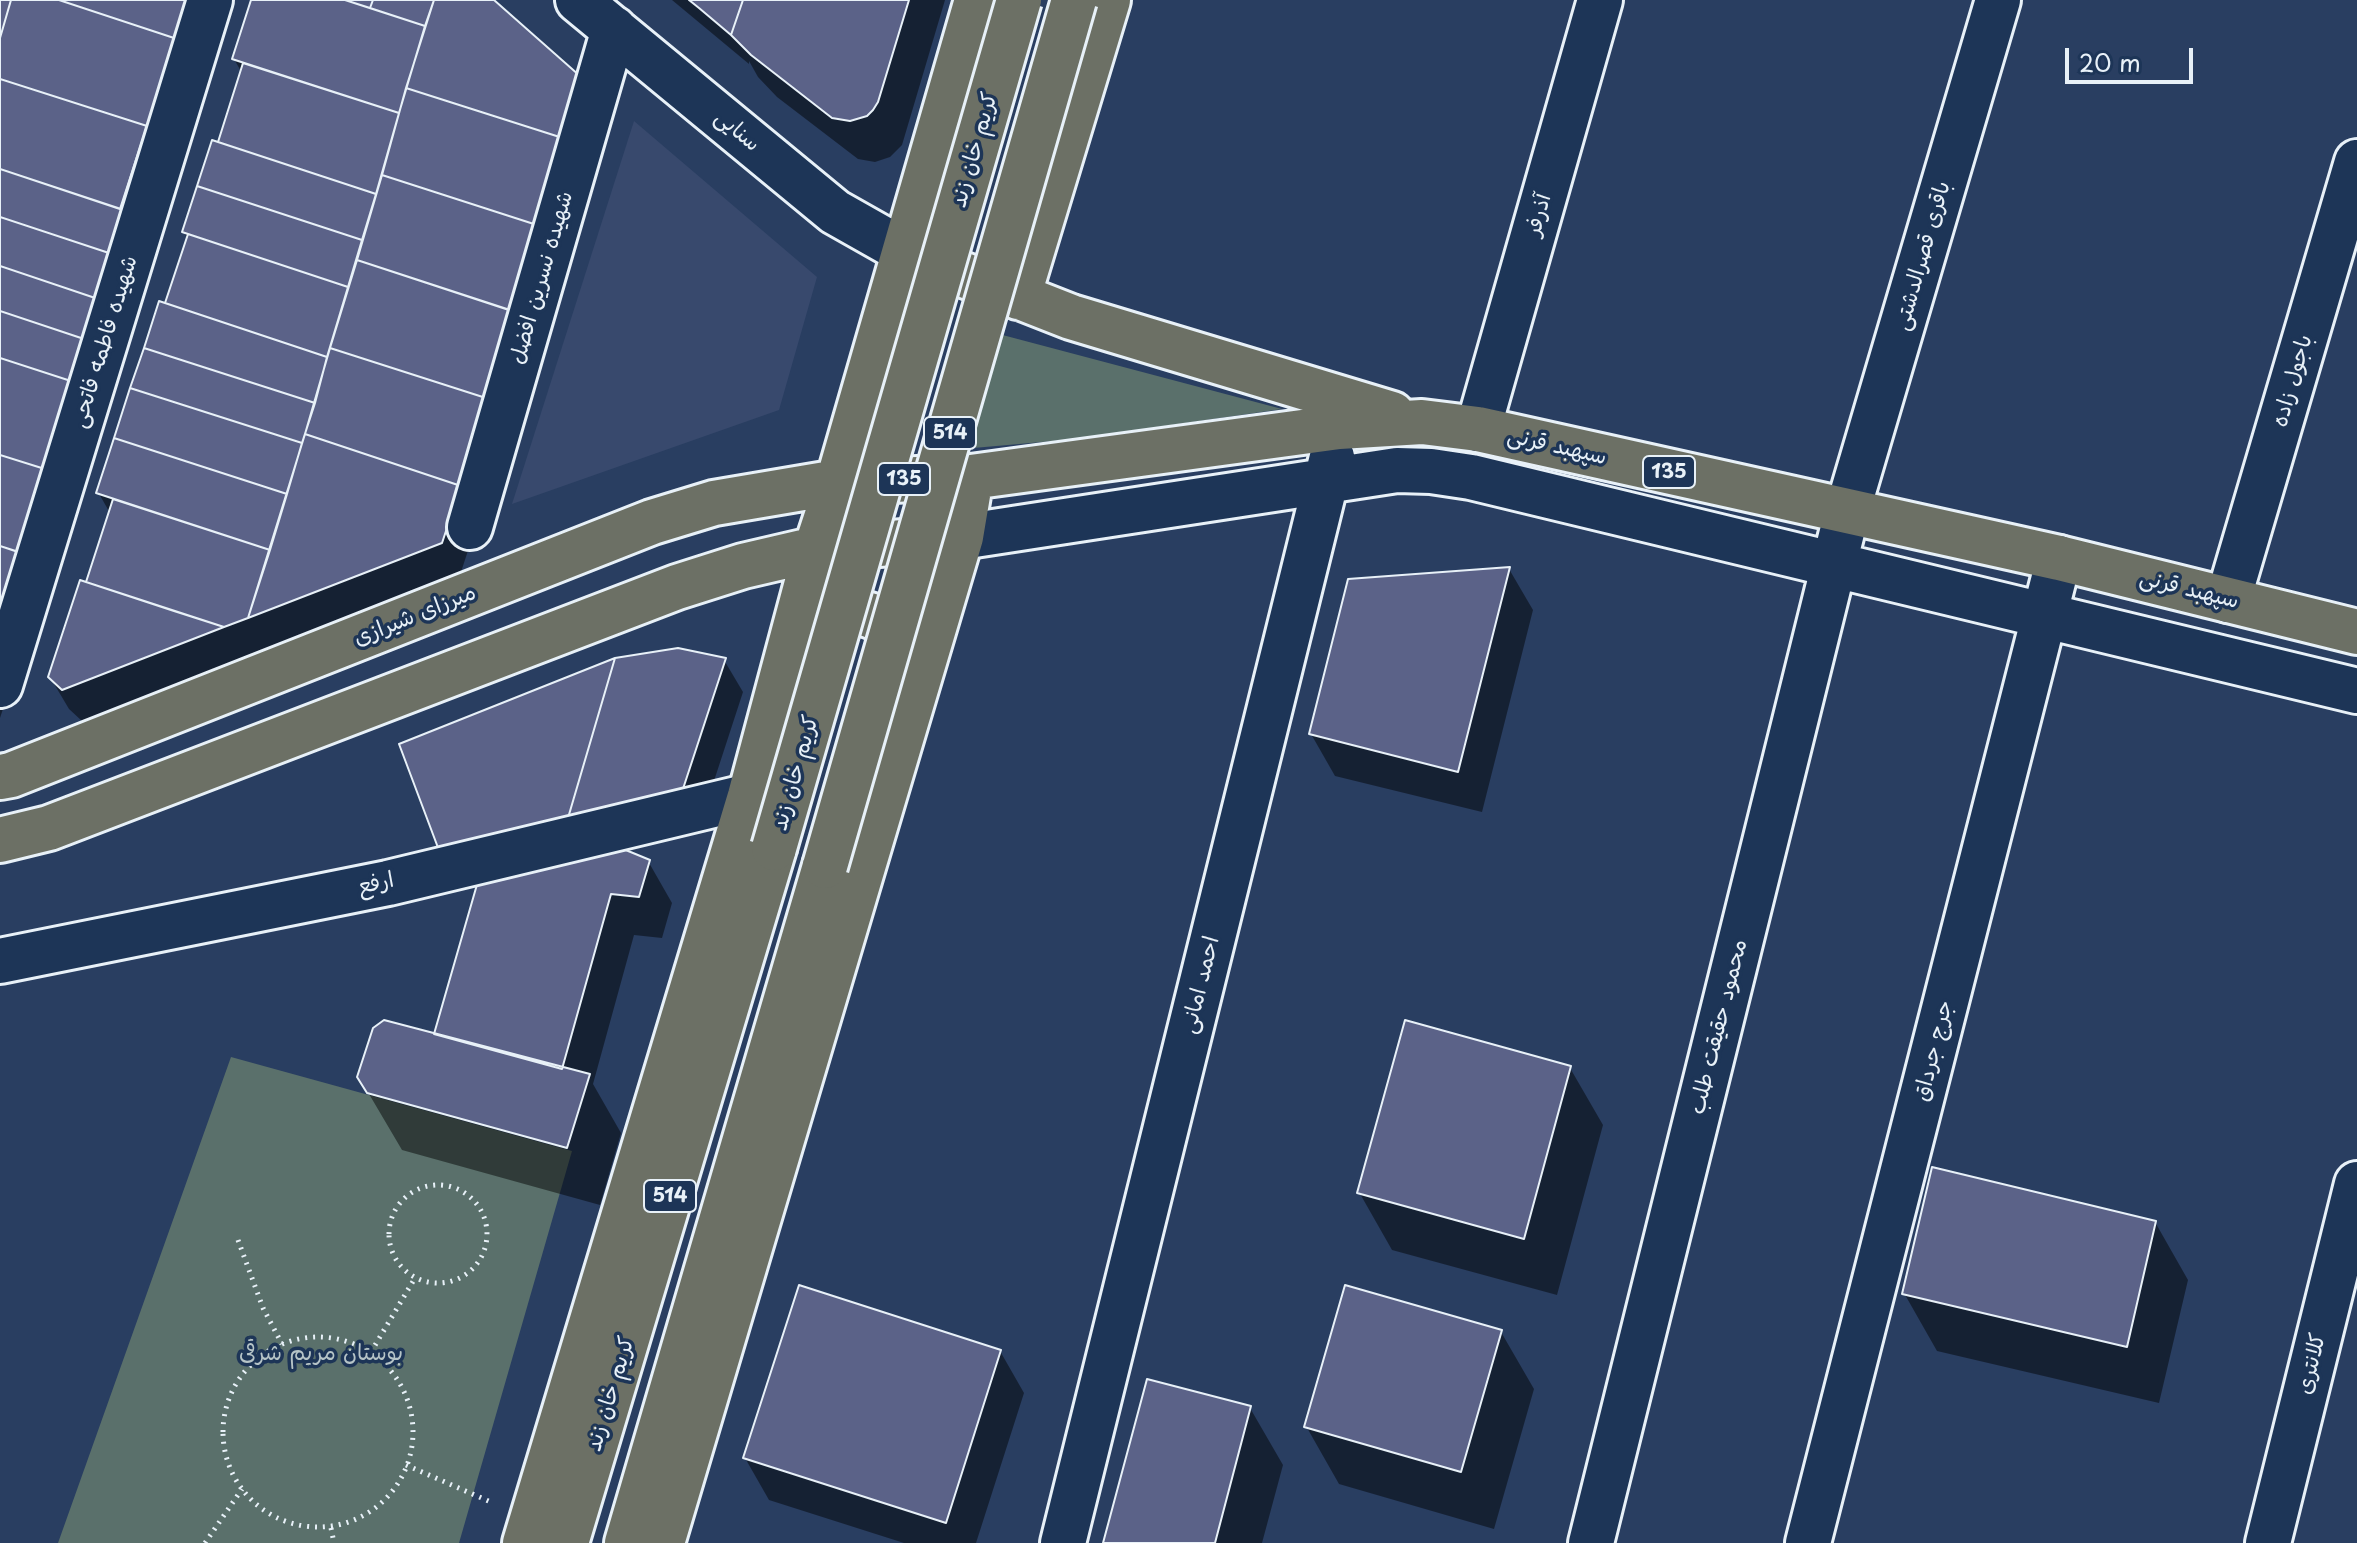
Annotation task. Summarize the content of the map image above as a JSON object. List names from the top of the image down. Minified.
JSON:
{"streets":{"main road":["کریم خان زند","514","سپهبد قرنی","135","میرزای شیرازی"],"street":["سنایی","آذرفر","باقری قصرالدشتی","شهیده نسرین افضل","شهیده فاطمه فاتحی","باجول زاده","ارفع","احمد امانی","محمود حقیقت طلب","جرج جرداق","کلانتری"]},"crossings":[["سنایی","کریم خان زند"],["سنایی","شهیده نسرین افضل"],["کریم خان زند","سپهبد قرنی"],["کریم خان زند","میرزای شیرازی"],["کریم خان زند","ارفع"],["آذرفر","سپهبد قرنی"],["باقری قصرالدشتی","سپهبد قرنی"],["باقری قصرالدشتی","محمود حقیقت طلب"],["باجول زاده","سپهبد قرنی"],["سپهبد قرنی","میرزای شیرازی"],["سپهبد قرنی","احمد امانی"],["سپهبد قرنی","محمود حقیقت طلب"],["سپهبد قرنی","جرج جرداق"]],"parks":["بوستان مریم شرقی"],"scale_bar":"20 m"}
